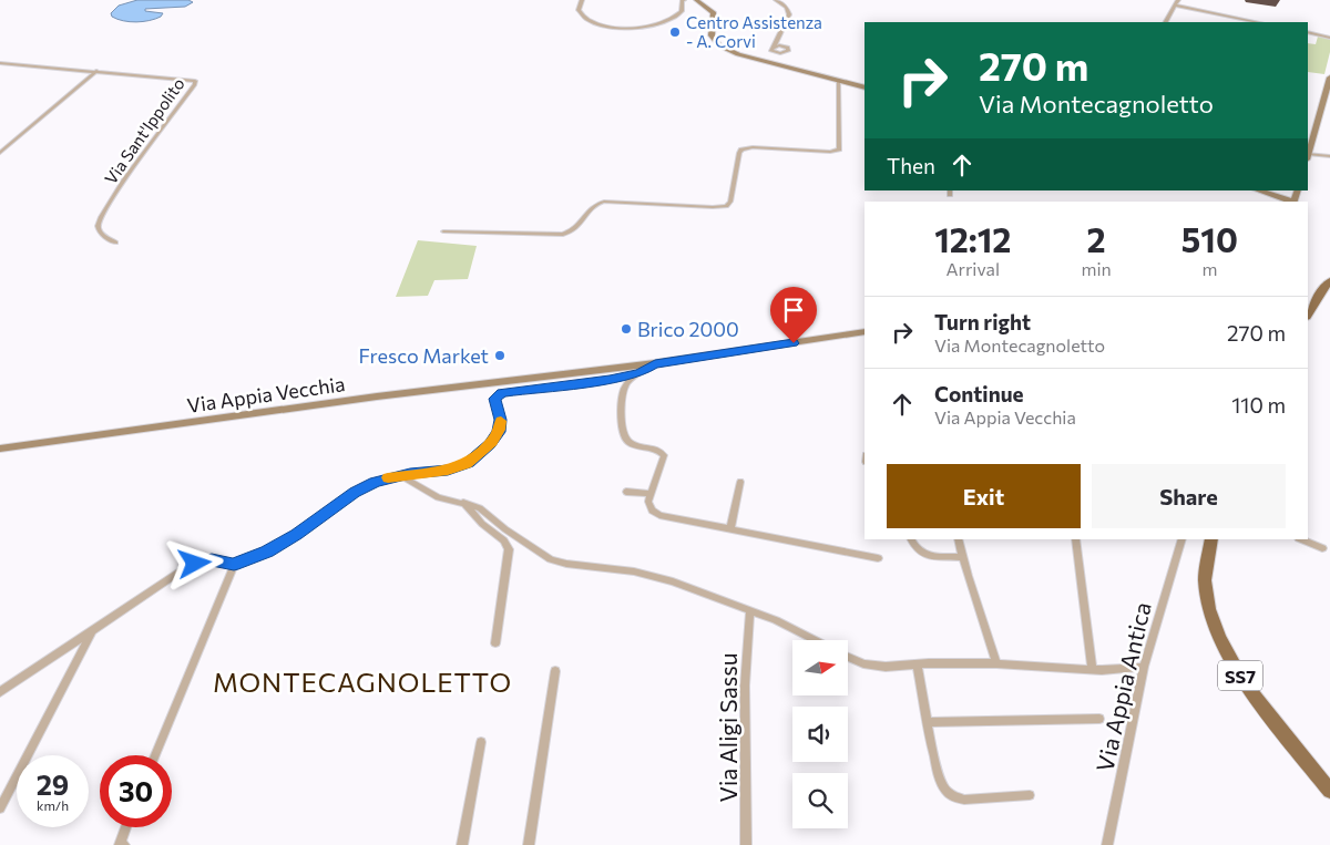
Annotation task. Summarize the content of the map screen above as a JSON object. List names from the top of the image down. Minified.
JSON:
{"streets":{"main road":["Via Appia Vecchia","SS7"],"street":["Via Sant'Ippolito","Via Appia Antica","Via Aligi Sassu"]},"districts":["MONTECAGNOLETTO"],"places":["Centro Assistenza - A. Corvi","Brico 2000","Fresco Market"],"north":"right","page":{"turn":["270 m","Via Montecagnoletto"],"then":"Then","eta":["12:12","Arrival","2","min","510","m"],"list":[{"name":"Turn right","note":"Via Montecagnoletto","value":"270 m"},{"name":"Continue","note":"Via Appia Vecchia","value":"110 m"}],"buttons":["Exit","Share"],"speed":"29 km/h","limit":"30"}}
